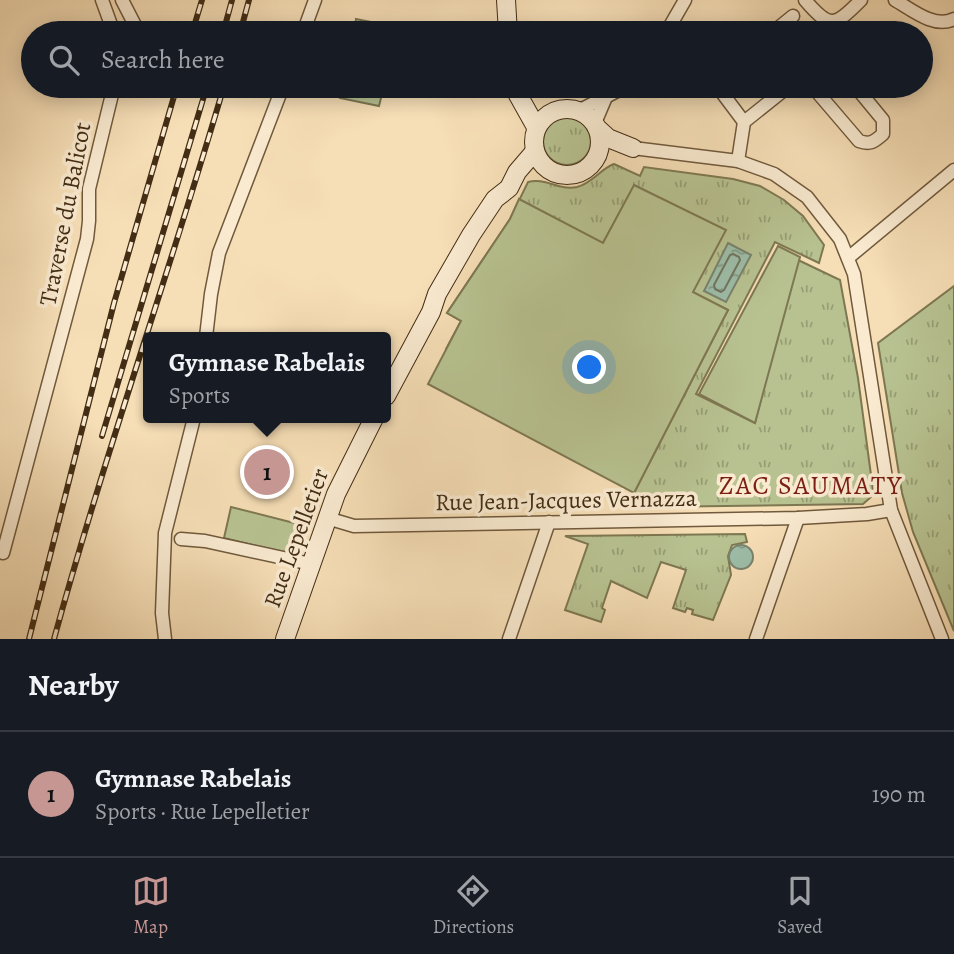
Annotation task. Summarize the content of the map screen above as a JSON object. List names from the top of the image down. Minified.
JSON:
{"streets":{"street":["Traverse du Balicot","Rue Jean-Jacques Vernazza","Rue Lepelletier"]},"crossings":[["Rue Jean-Jacques Vernazza","Rue Lepelletier"]],"districts":["ZAC SAUMATY"],"page":{"search":"Search here","popup":["Gymnase Rabelais","Sports"],"pins":"1","heading":"Nearby","list":[{"mark":"1","name":"Gymnase Rabelais","note":"Sports · Rue Lepelletier","value":"190 m"}],"nav":["Map","Directions","Saved"]}}
